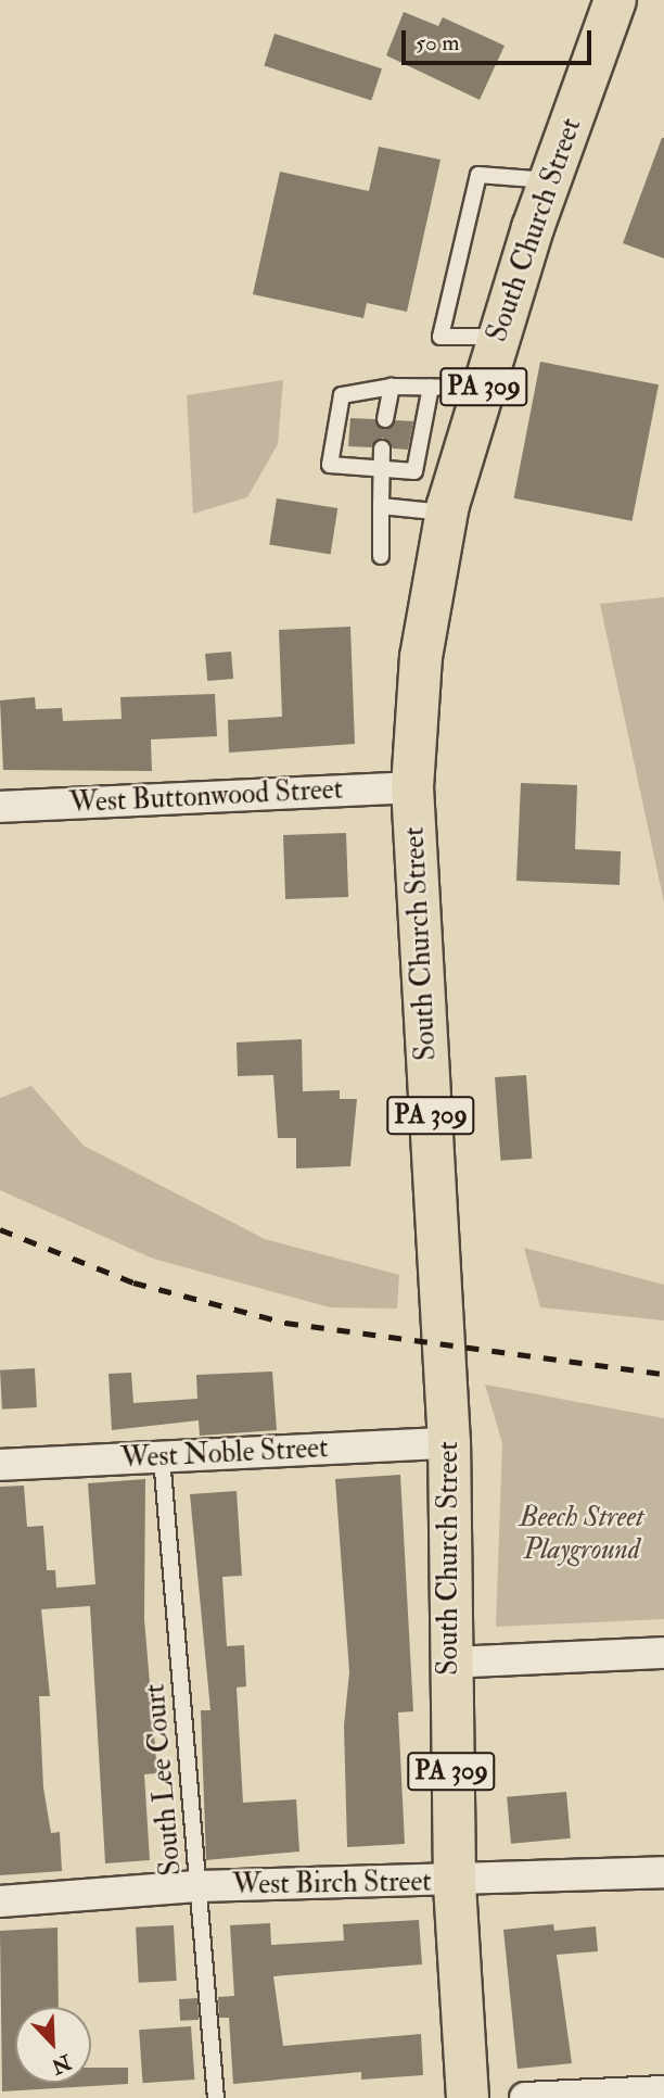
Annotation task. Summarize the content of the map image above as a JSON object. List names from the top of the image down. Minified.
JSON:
{"streets":{"highway":["South Church Street","PA 309"],"street":["West Buttonwood Street","West Noble Street","West Birch Street"],"lane":["South Lee Court"]},"crossings":[["South Church Street","West Buttonwood Street"],["South Church Street","West Noble Street"],["South Church Street","West Birch Street"],["West Noble Street","South Lee Court"],["South Lee Court","West Birch Street"]],"parks":["Beech Street Playground"],"scale_bar":"50 m","north":"bottom right"}
